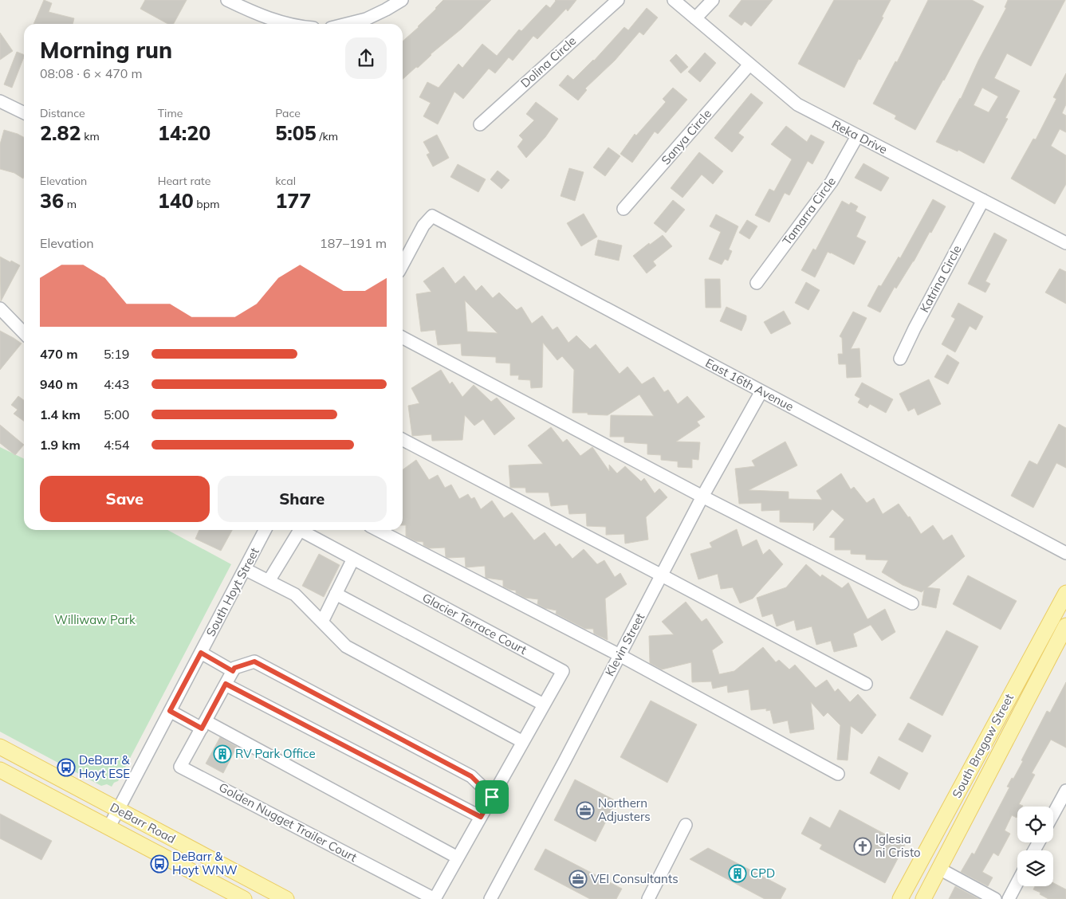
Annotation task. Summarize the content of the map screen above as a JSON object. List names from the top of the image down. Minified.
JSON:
{"streets":{"main road":["South Bragaw Street","DeBarr Road"],"street":["Dolina Circle","Sanya Circle","Reka Drive","Tamarra Circle","Katrina Circle","East 16th Avenue","South Hoyt Street","Glacier Terrace Court","Klevin Street","Golden Nugget Trailer Court"]},"crossings":[["Sanya Circle","Reka Drive"],["Reka Drive","Tamarra Circle"],["Reka Drive","Katrina Circle"],["East 16th Avenue","Klevin Street"],["South Hoyt Street","DeBarr Road"],["Glacier Terrace Court","Golden Nugget Trailer Court"]],"parks":["Williwaw Park"],"places":{"building":["RV Park Office","CPD"],"bus stop":["DeBarr & Hoyt ESE","DeBarr & Hoyt WNW"],"office":["Northern Adjusters","VEI Consultants"],"church":["Iglesia ni Cristo"]},"page":{"heading":["Morning run","08:08 · 6 × 470 m"],"stats":[["Distance","2.82 km"],["Time","14:20"],["Pace","5:05 /km"],["Elevation","36 m"],["Heart rate","140 bpm"],["kcal","177"]],"chart":["Elevation","187–191 m"],"list":[{"name":"470 m","note":"5:19"},{"name":"940 m","note":"4:43"},{"name":"1.4 km","note":"5:00"},{"name":"1.9 km","note":"4:54"}],"buttons":["Save","Share"]}}
